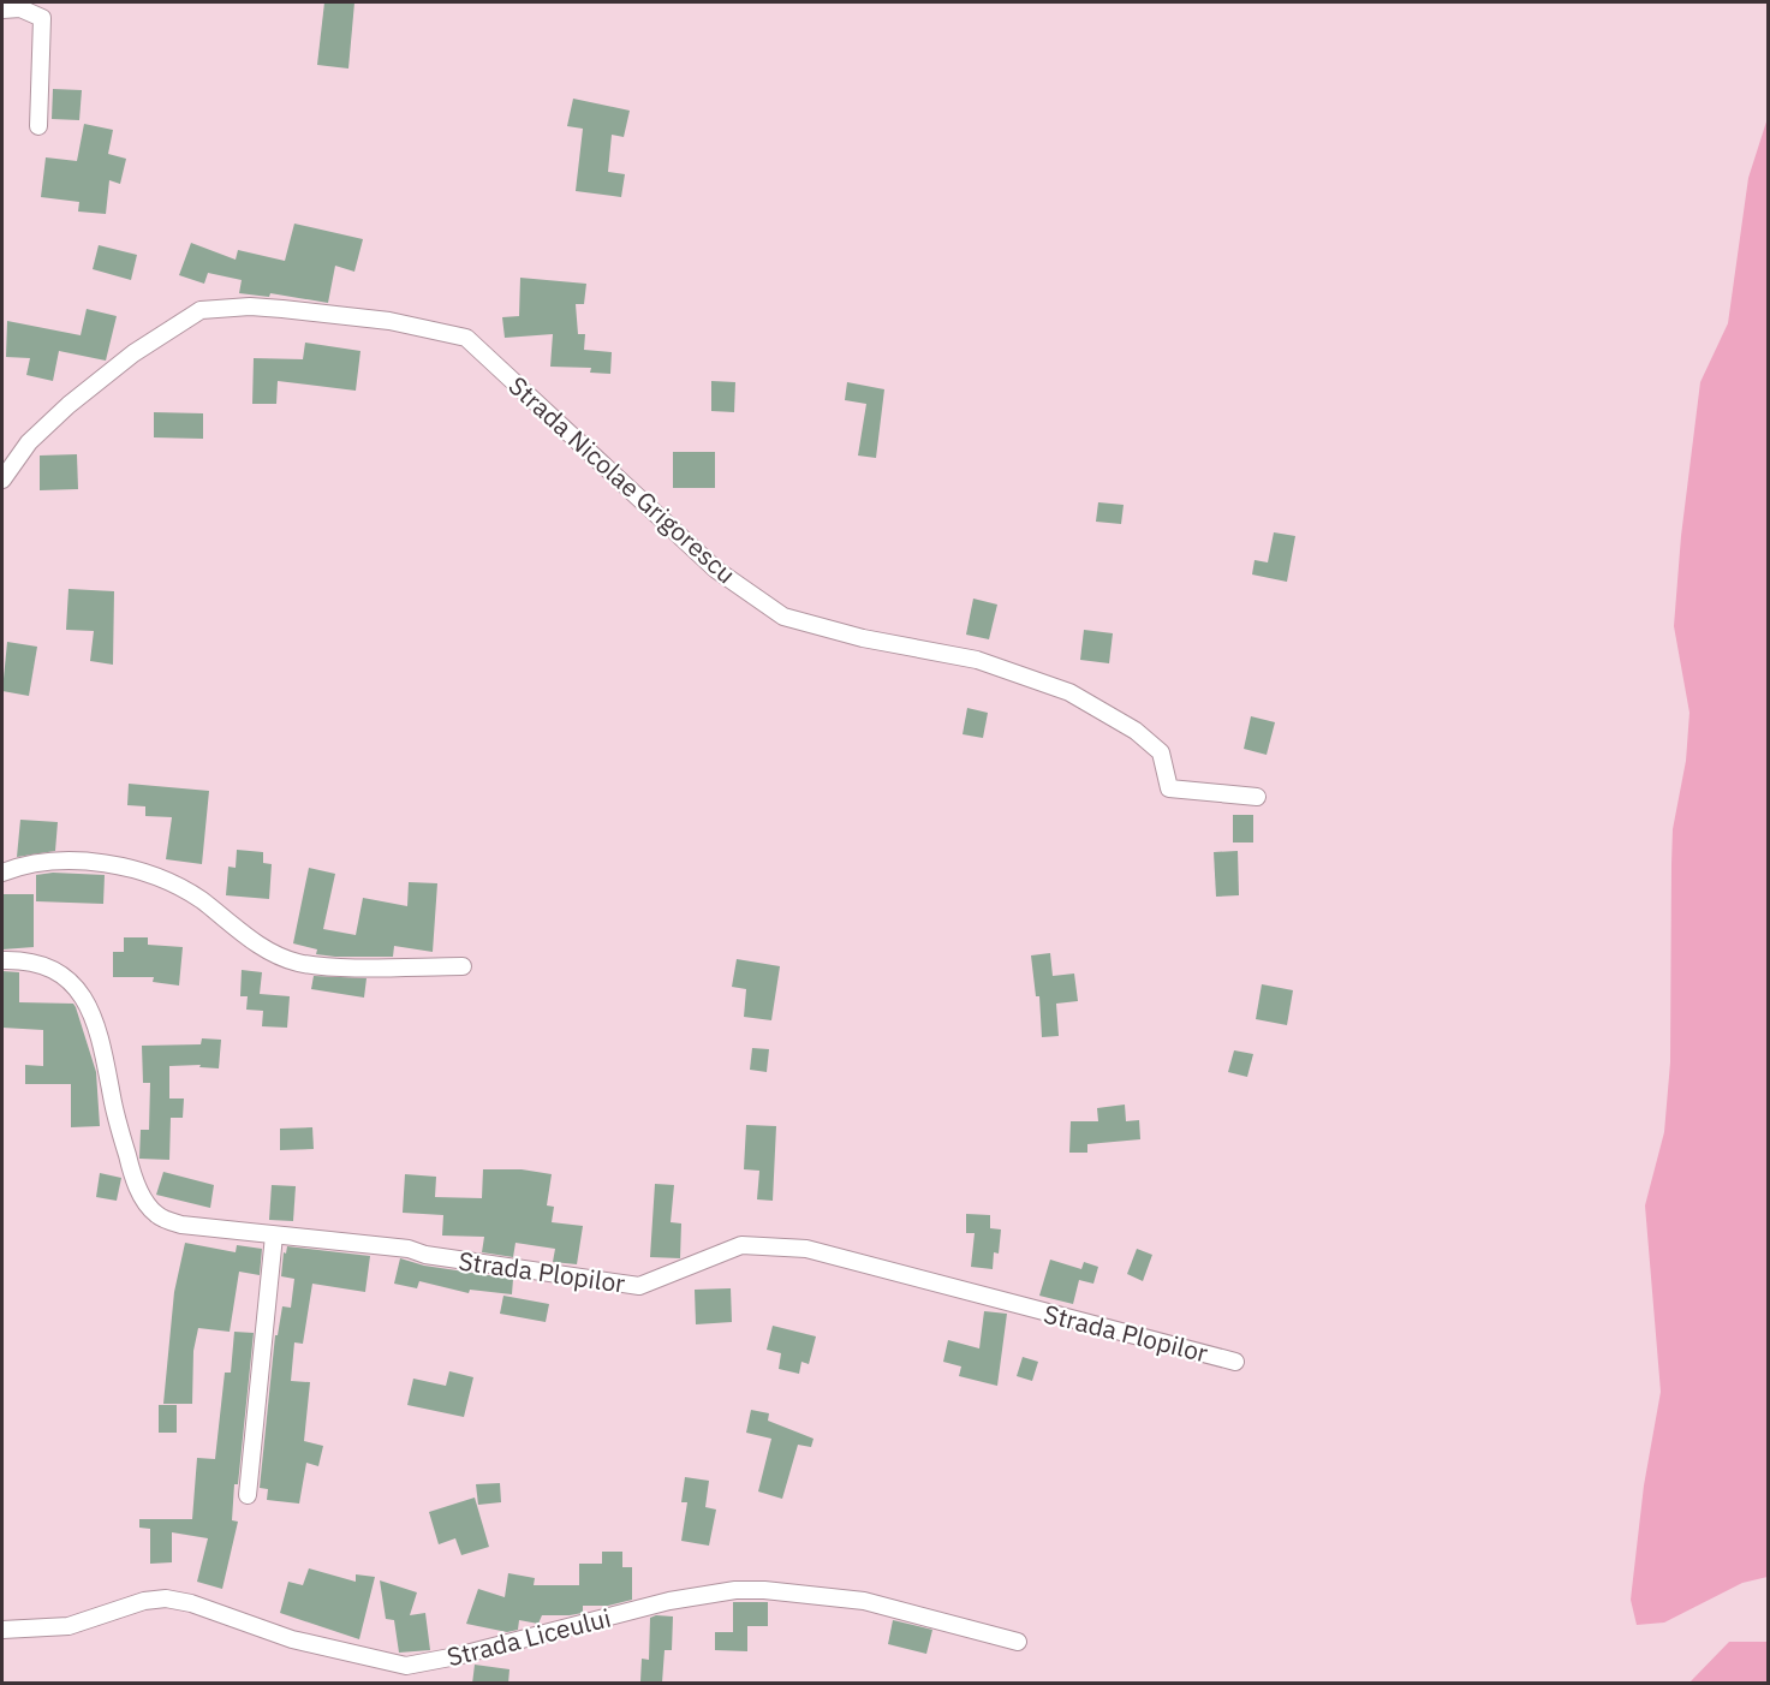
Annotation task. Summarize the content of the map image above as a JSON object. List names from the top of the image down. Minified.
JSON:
{"streets":{"street":["Strada Nicolae Grigorescu","Strada Plopilor","Strada Liceului"]}}
